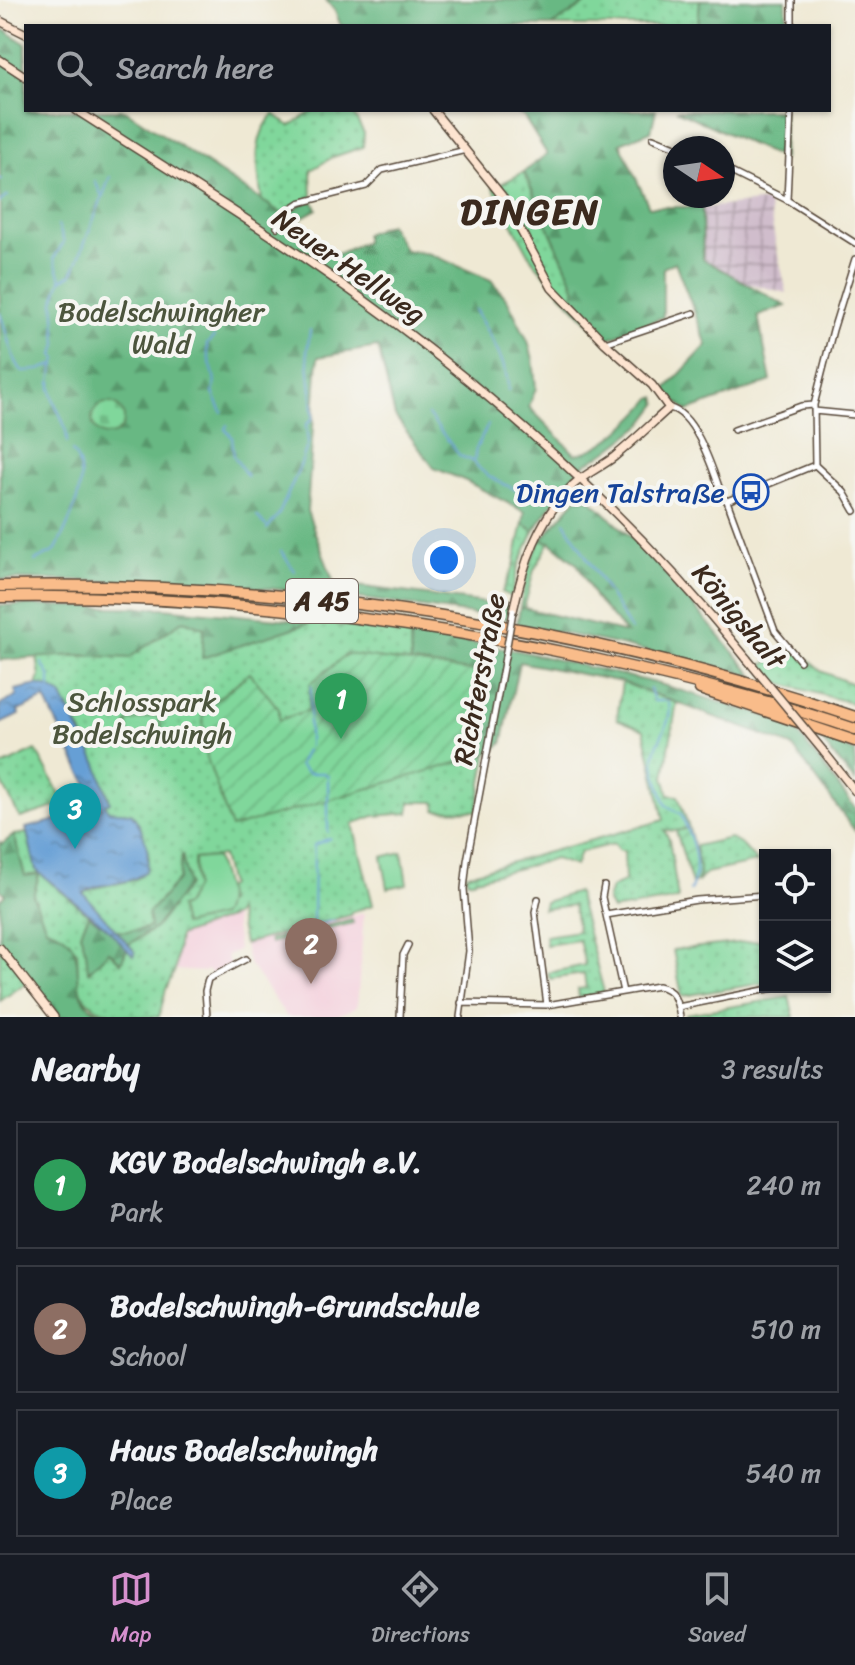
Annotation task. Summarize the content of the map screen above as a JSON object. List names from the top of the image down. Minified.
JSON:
{"streets":{"highway":["A 45"],"main road":["Neuer Hellweg","Königshalt","Richterstraße"]},"crossings":[["Neuer Hellweg","Königshalt"],["Neuer Hellweg","Richterstraße"],["Königshalt","Richterstraße"]],"districts":["DINGEN"],"parks":["Bodelschwingher Wald","Schlosspark Bodelschwingh"],"places":{"bus stop":["Dingen Talstraße"]},"north":"right","page":{"search":"Search here","pins":["1","3","2"],"heading":["Nearby","3 results"],"list":[{"mark":"1","name":"KGV Bodelschwingh e.V.","note":"Park","value":"240 m"},{"mark":"2","name":"Bodelschwingh-Grundschule","note":"School","value":"510 m"},{"mark":"3","name":"Haus Bodelschwingh","note":"Place","value":"540 m"}],"nav":["Map","Directions","Saved"]}}
